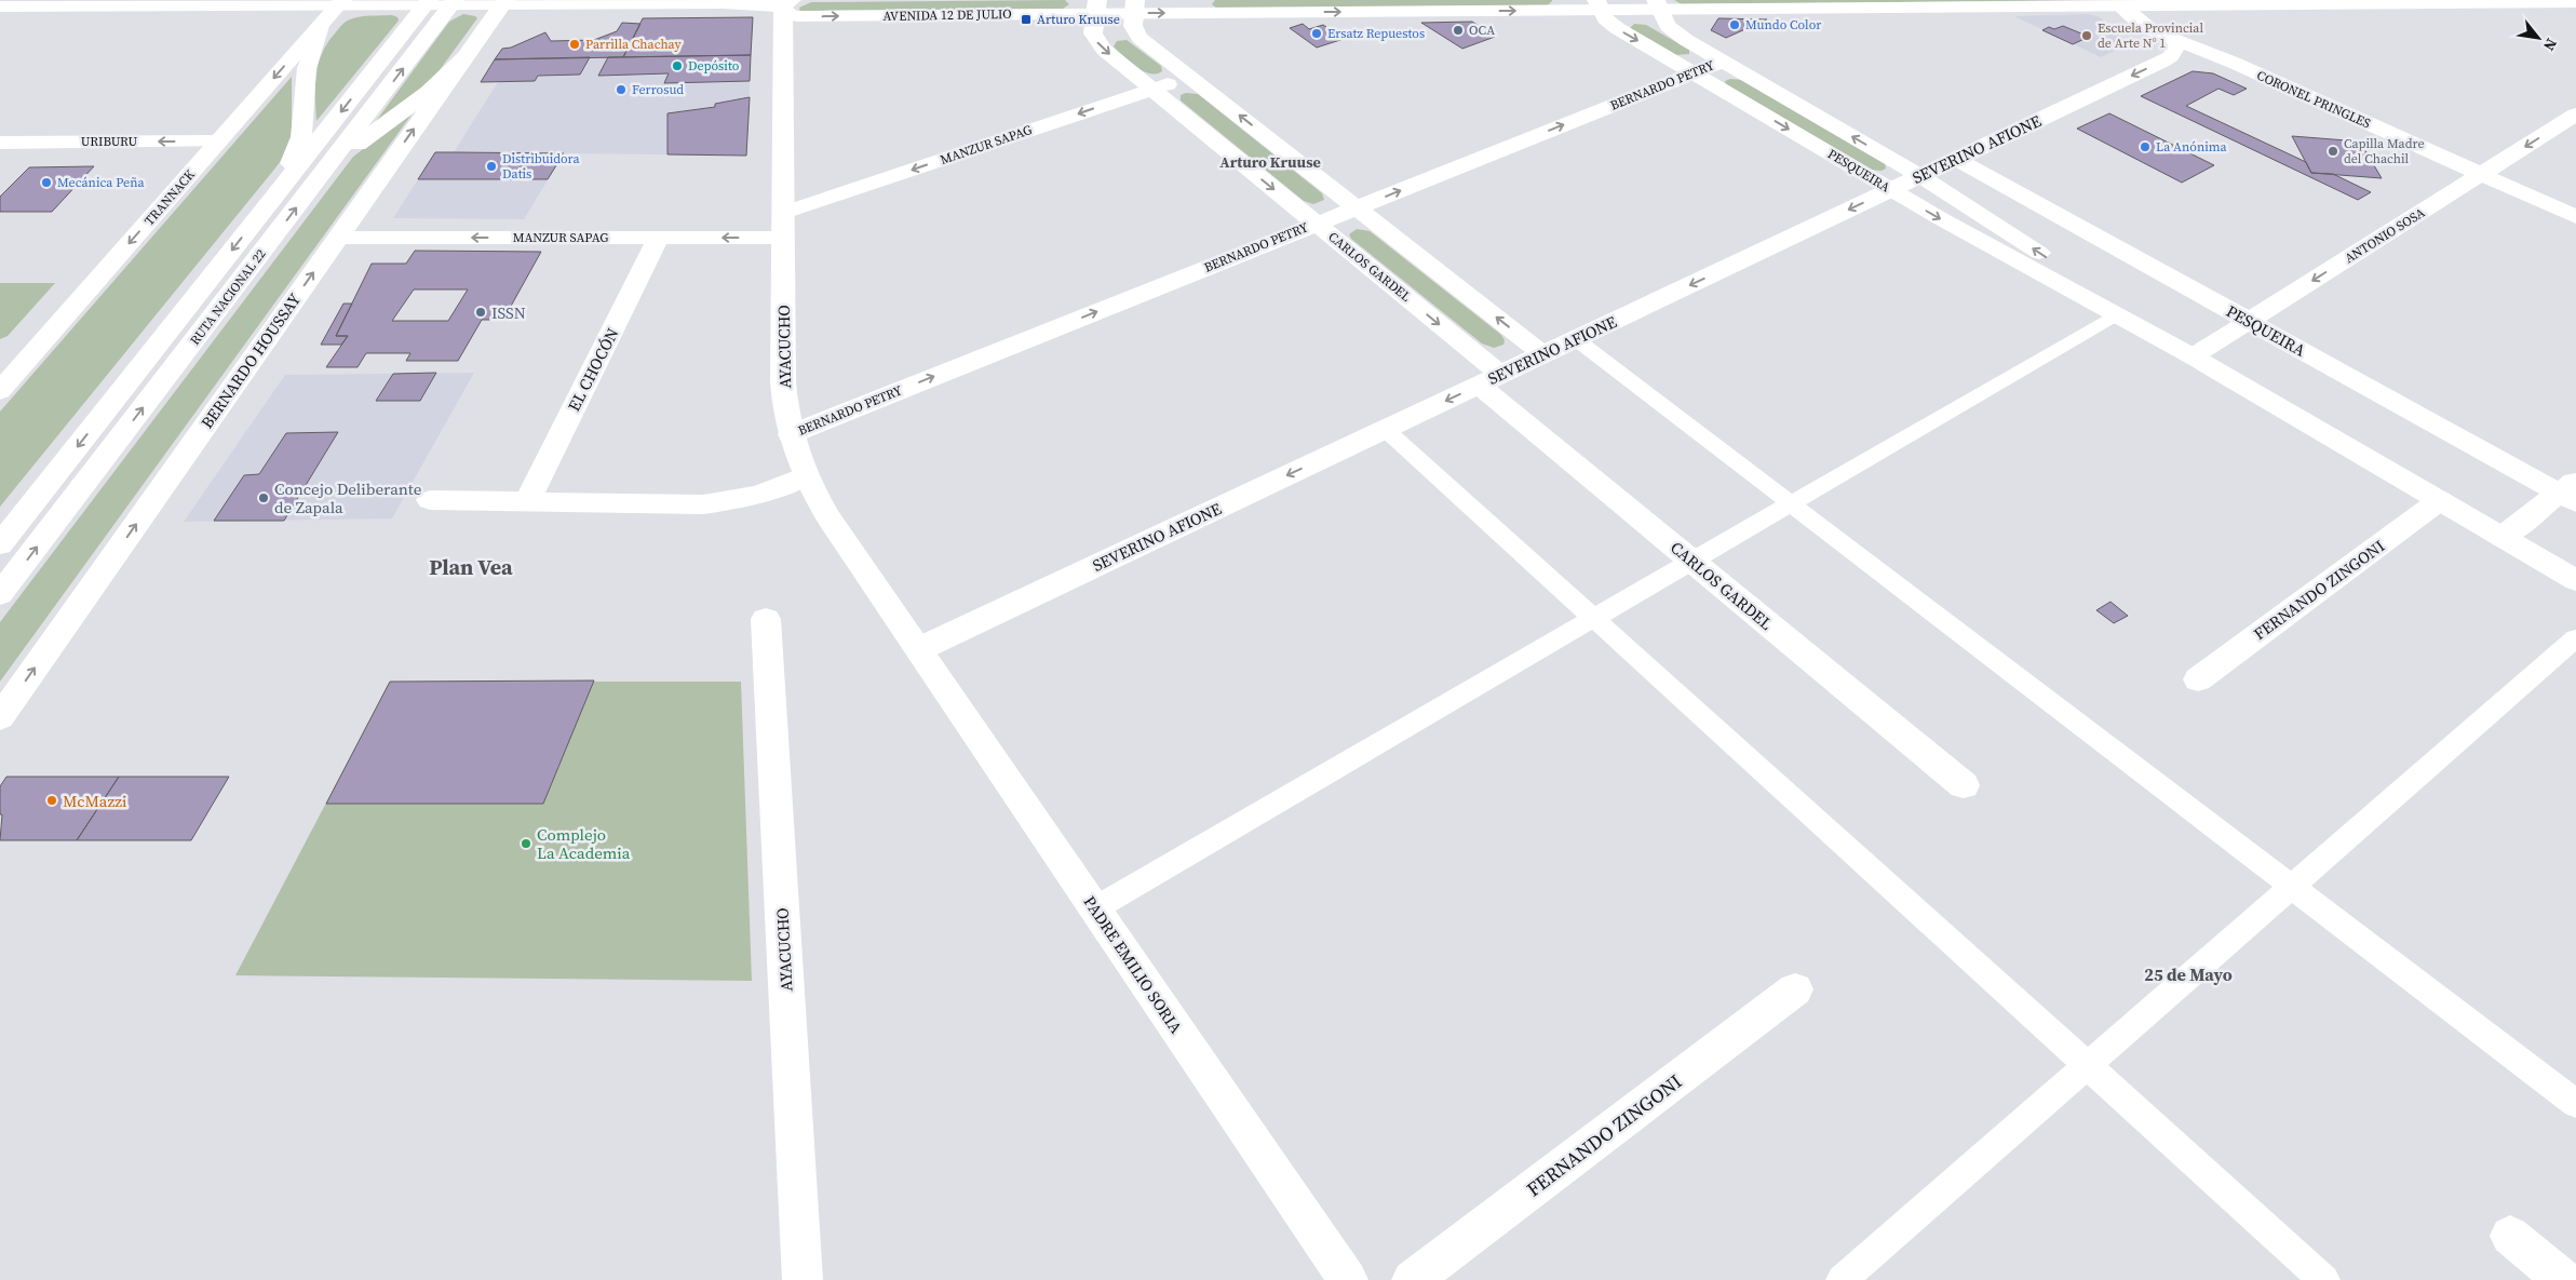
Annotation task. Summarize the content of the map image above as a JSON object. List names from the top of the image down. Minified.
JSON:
{"streets":{"street":["AVENIDA 12 DE JULIO","BERNARDO PETRY","CORONEL PRINGLES","URIBURU","MANZUR SAPAG","SEVERINO AFIONE","PESQUEIRA","TRANNACK","ANTONIO SOSA","CARLOS GARDEL","RUTA NACIONAL 22","AYACUCHO","BERNARDO HOUSSAY","EL CHOCÓN","FERNANDO ZINGONI","PADRE EMILIO SORIA"]},"crossings":[["AVENIDA 12 DE JULIO","CORONEL PRINGLES"],["AVENIDA 12 DE JULIO","PESQUEIRA"],["AVENIDA 12 DE JULIO","TRANNACK"],["AVENIDA 12 DE JULIO","CARLOS GARDEL"],["AVENIDA 12 DE JULIO","RUTA NACIONAL 22"],["AVENIDA 12 DE JULIO","AYACUCHO"],["AVENIDA 12 DE JULIO","BERNARDO HOUSSAY"],["BERNARDO PETRY","PESQUEIRA"],["BERNARDO PETRY","CARLOS GARDEL"],["BERNARDO PETRY","AYACUCHO"],["CORONEL PRINGLES","SEVERINO AFIONE"],["CORONEL PRINGLES","ANTONIO SOSA"],["URIBURU","TRANNACK"],["MANZUR SAPAG","CARLOS GARDEL"],["MANZUR SAPAG","AYACUCHO"],["MANZUR SAPAG","BERNARDO HOUSSAY"],["MANZUR SAPAG","EL CHOCÓN"],["SEVERINO AFIONE","PESQUEIRA"],["SEVERINO AFIONE","CARLOS GARDEL"],["SEVERINO AFIONE","AYACUCHO"],["SEVERINO AFIONE","PADRE EMILIO SORIA"],["PESQUEIRA","ANTONIO SOSA"],["PESQUEIRA","FERNANDO ZINGONI"],["AYACUCHO","PADRE EMILIO SORIA"]],"one_way":["BERNARDO PETRY","URIBURU","TRANNACK","ANTONIO SOSA"],"districts":["Arturo Kruuse","Plan Vea","25 de Mayo"],"places":{"transit":["Arturo Kruuse"],"other":["Mundo Color","OCA","Ersatz Repuestos","Escuela Provincial de Arte N° 1","Parrilla Chachay","Depósito","Ferrosud","La Anónima","Capilla Madre del Chachil","Distribuidora Datis","Mecánica Peña","ISSN","Concejo Deliberante de Zapala","McMazzi","Complejo La Academia"]},"north":"bottom right"}
